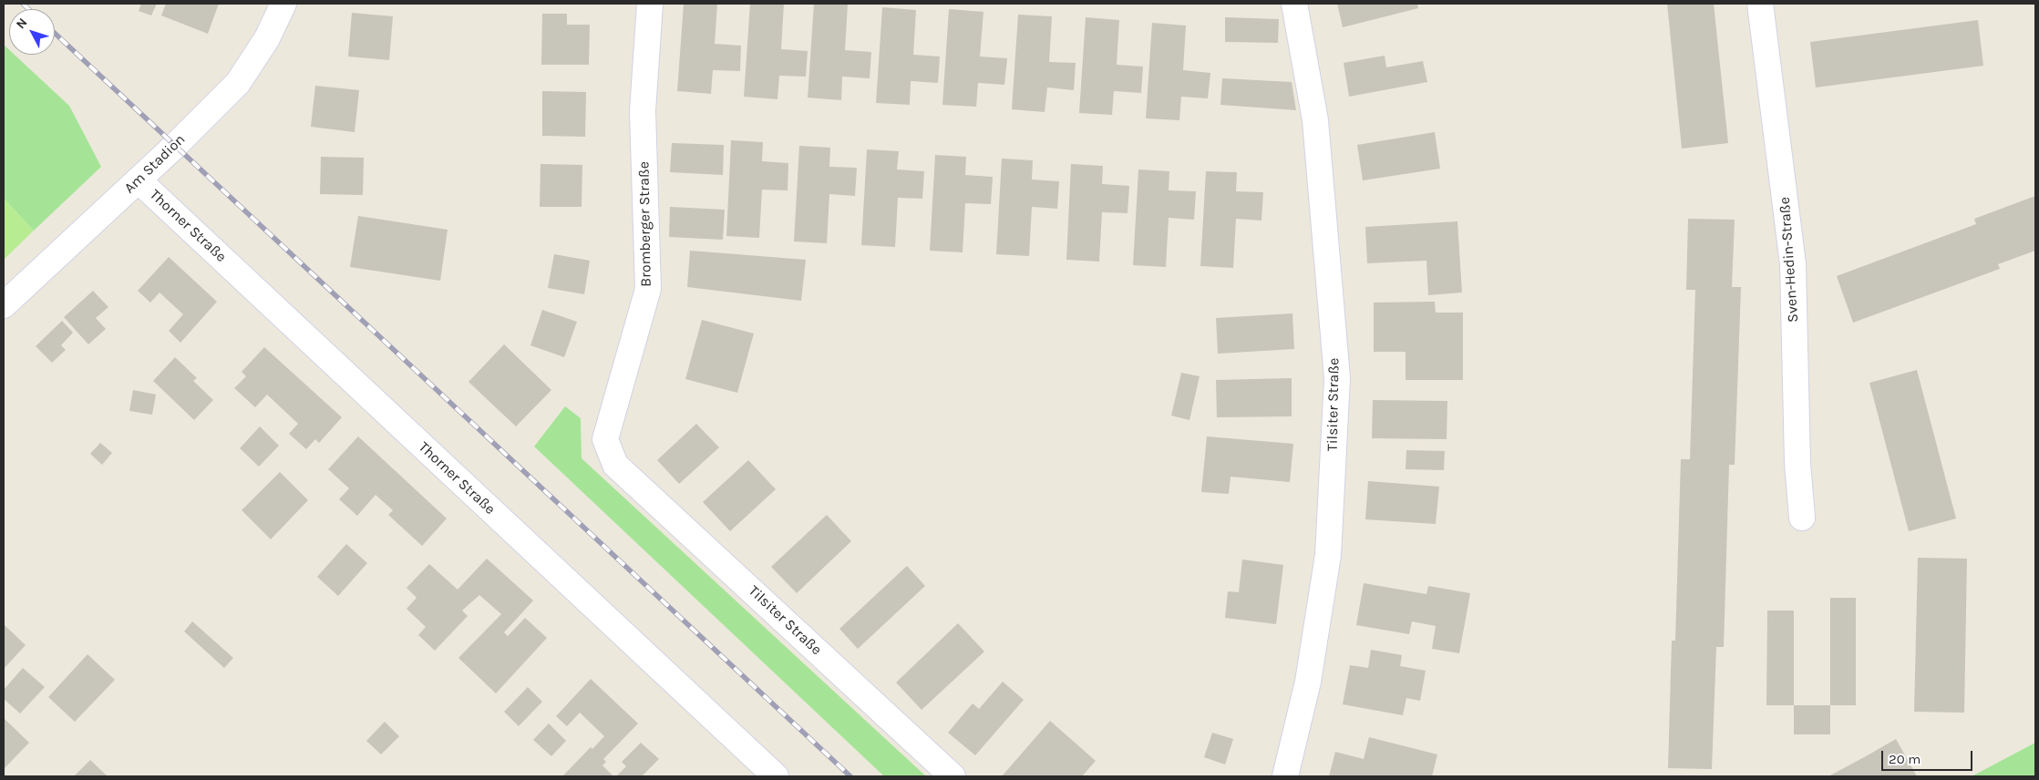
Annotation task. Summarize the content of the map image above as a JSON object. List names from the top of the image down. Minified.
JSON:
{"streets":{"street":["Am Stadion","Bromberger Straße","Thorner Straße","Sven-Hedin-Straße","Tilsiter Straße"]},"crossings":[["Am Stadion","Thorner Straße"],["Bromberger Straße","Tilsiter Straße"]],"scale_bar":"20 m","north":"top left"}
